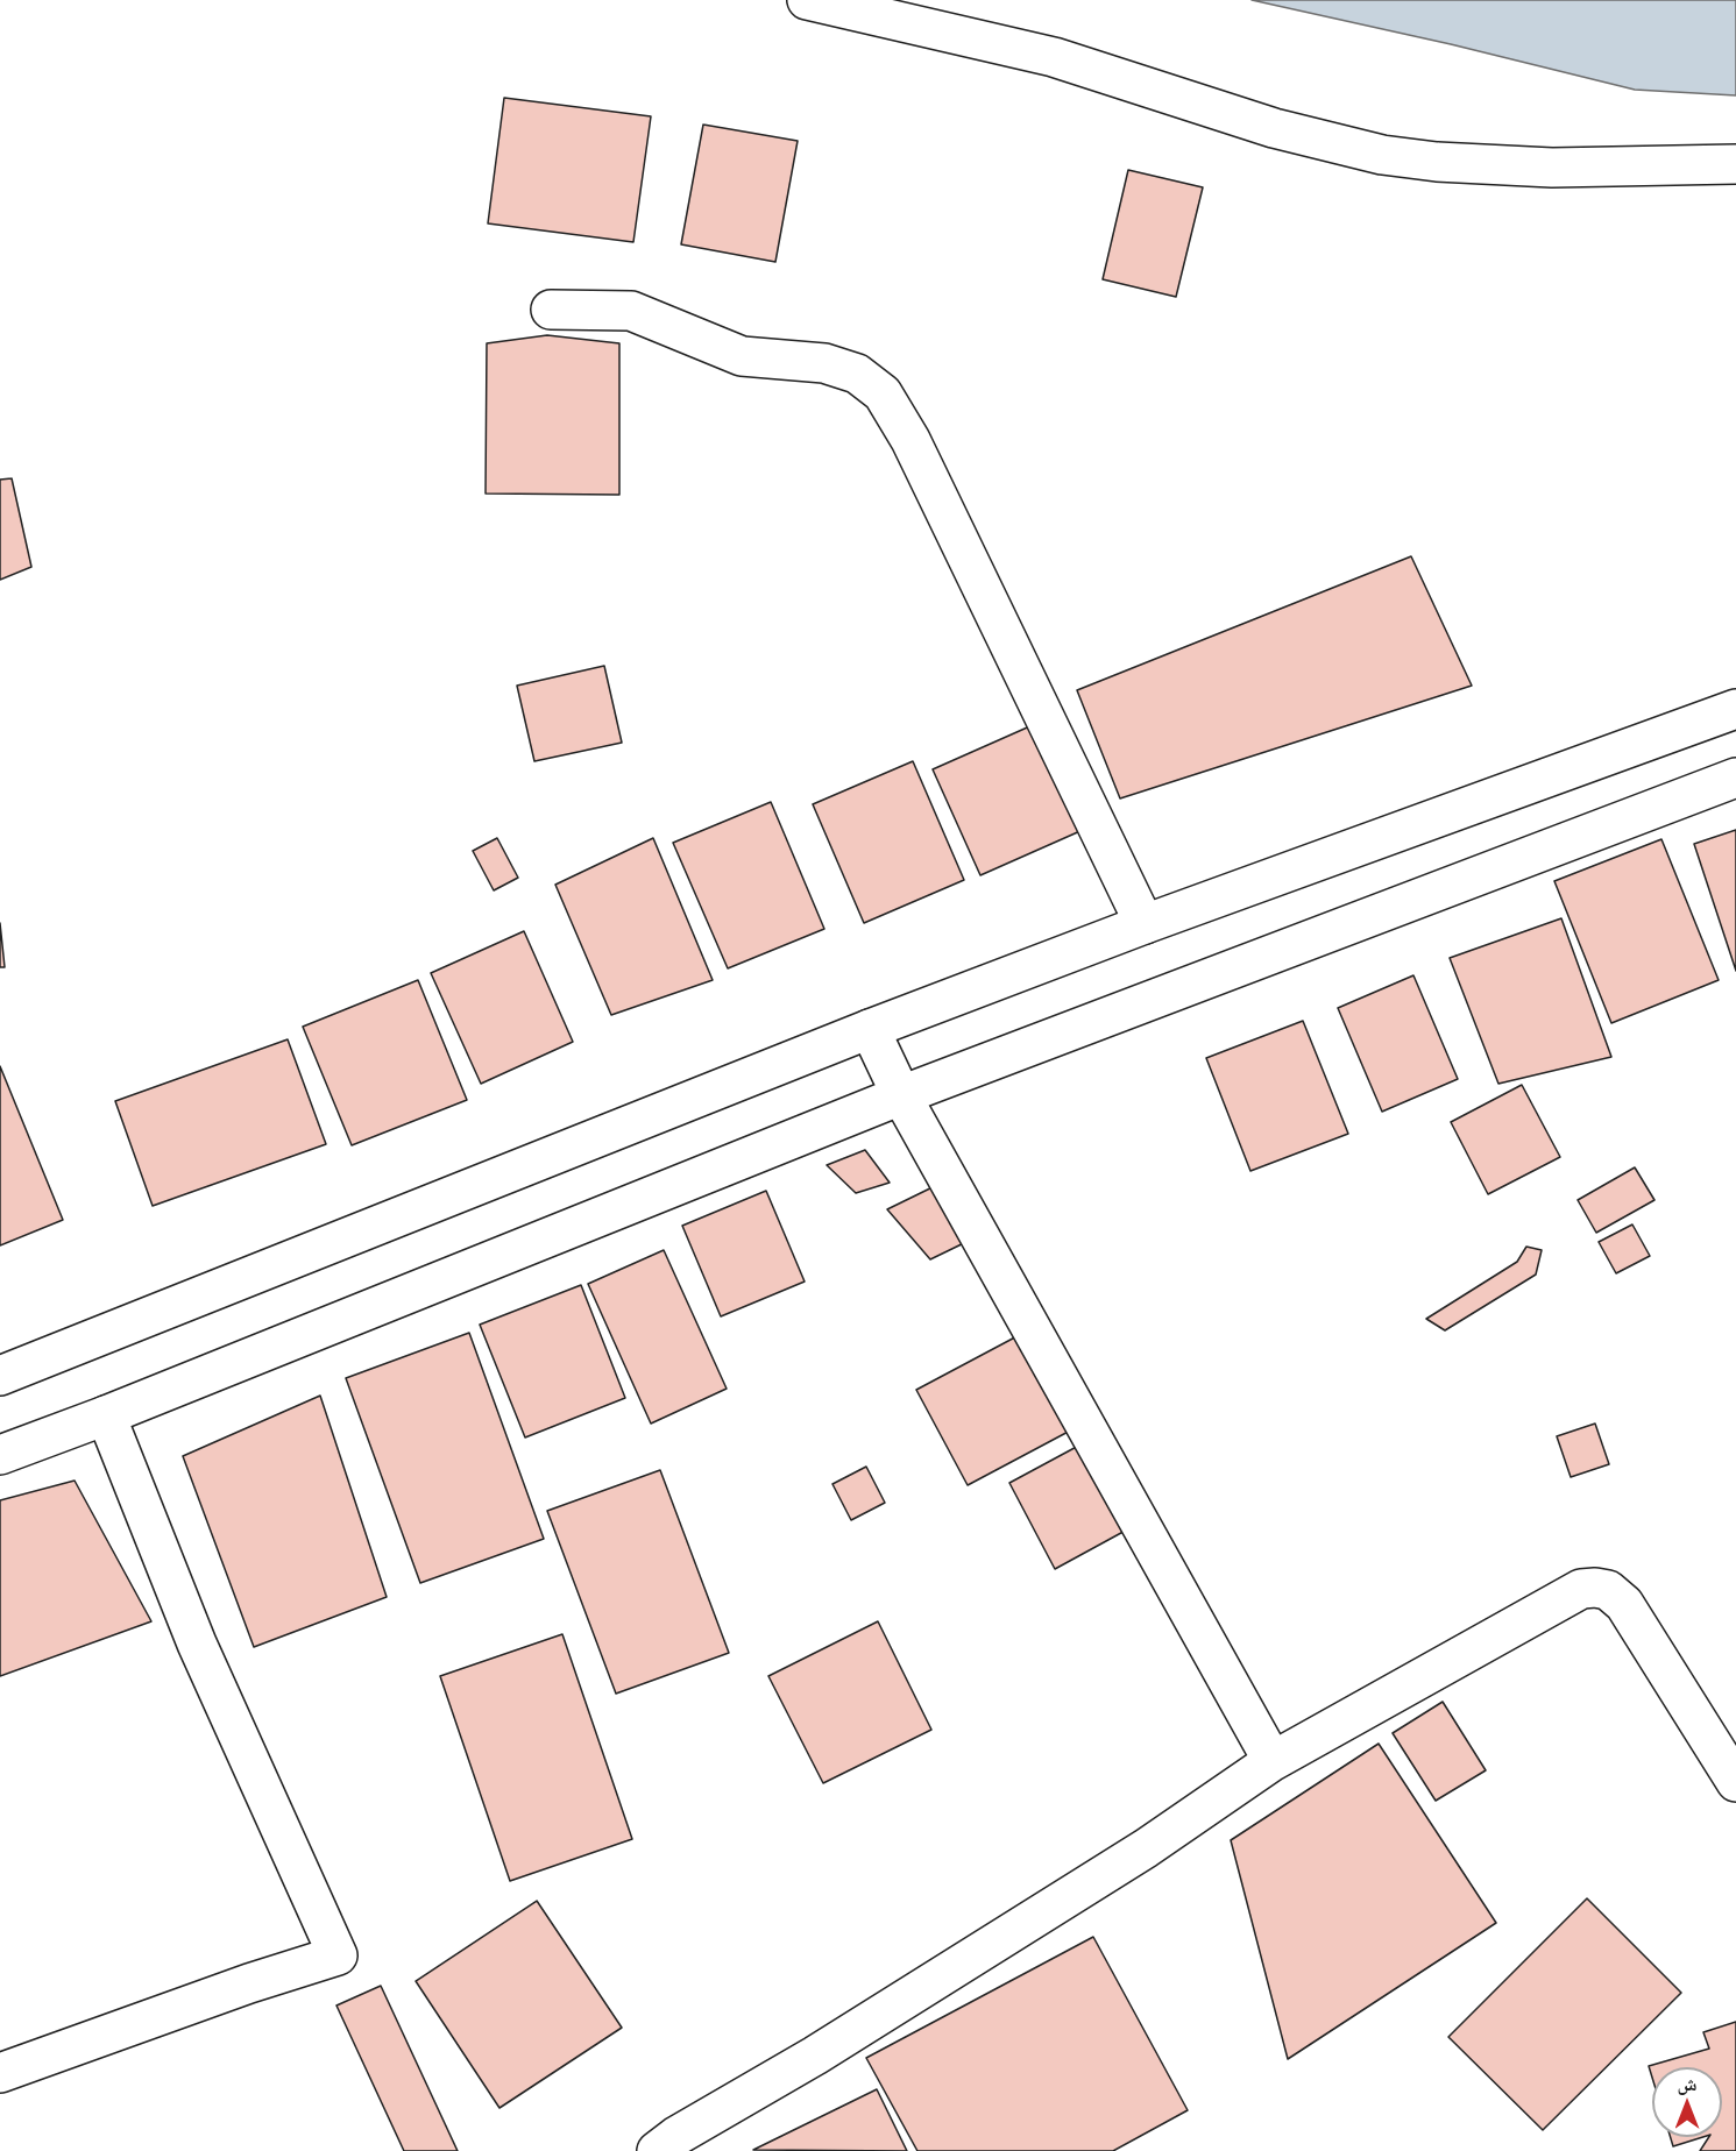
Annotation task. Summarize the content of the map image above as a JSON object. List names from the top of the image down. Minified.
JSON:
{"north":"top"}
